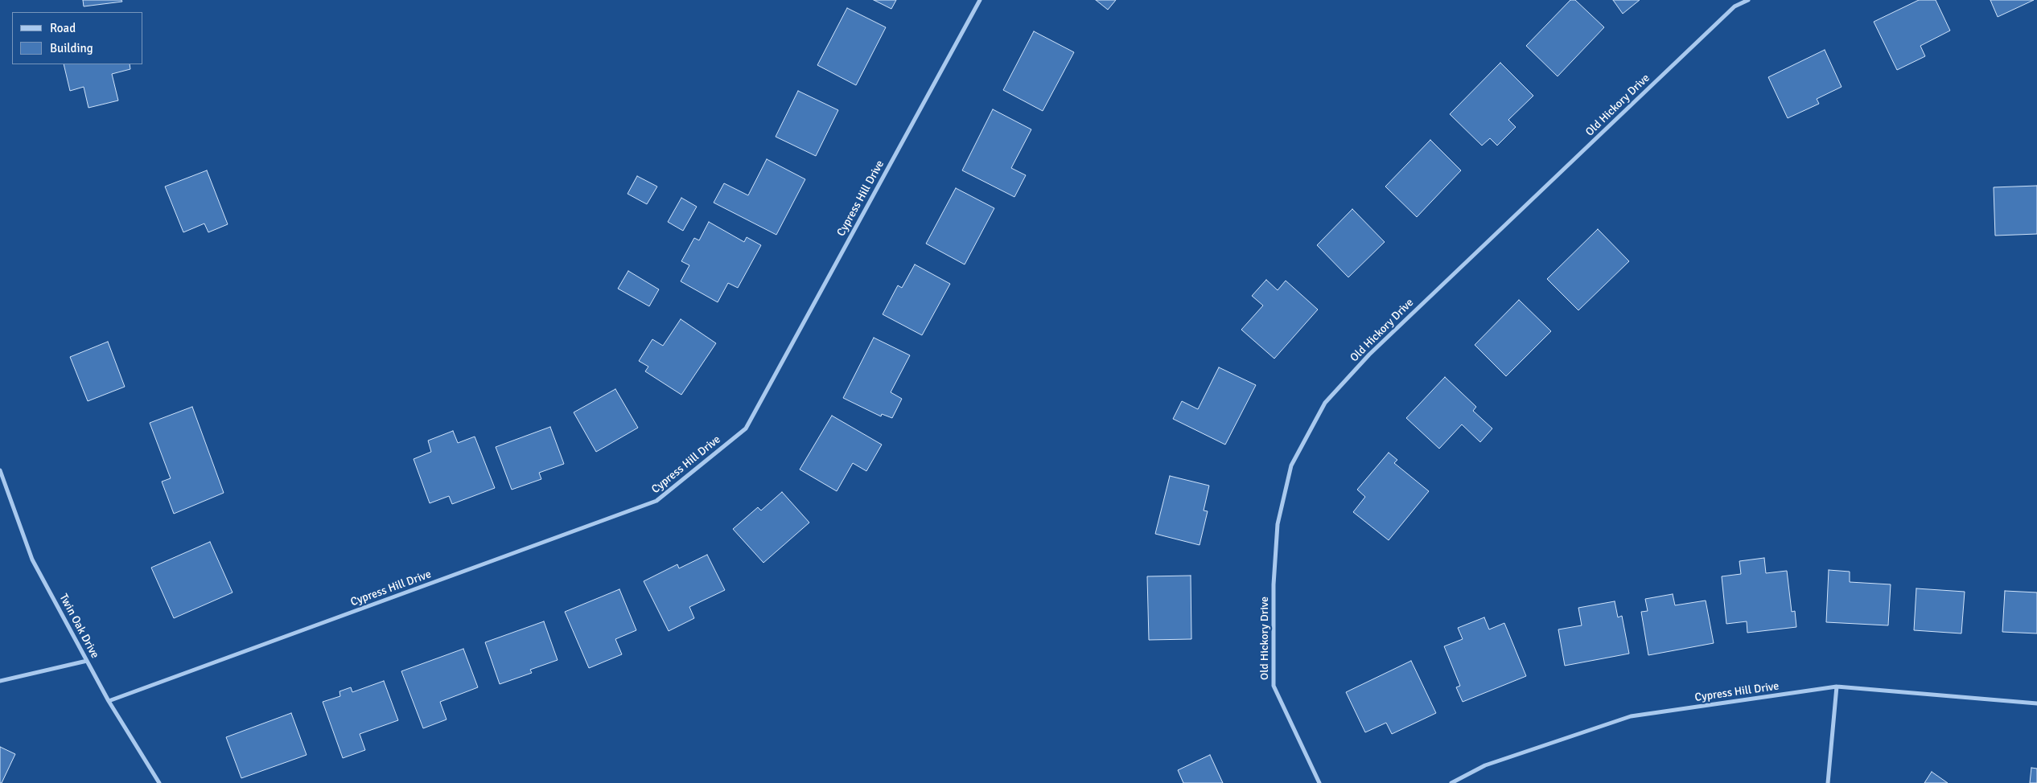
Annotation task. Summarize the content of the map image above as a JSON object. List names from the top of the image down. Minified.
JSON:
{"streets":{"street":["Old Hickory Drive","Cypress Hill Drive","Twin Oak Drive"]},"crossings":[["Cypress Hill Drive","Twin Oak Drive"]],"legend":["Road","Building"]}
